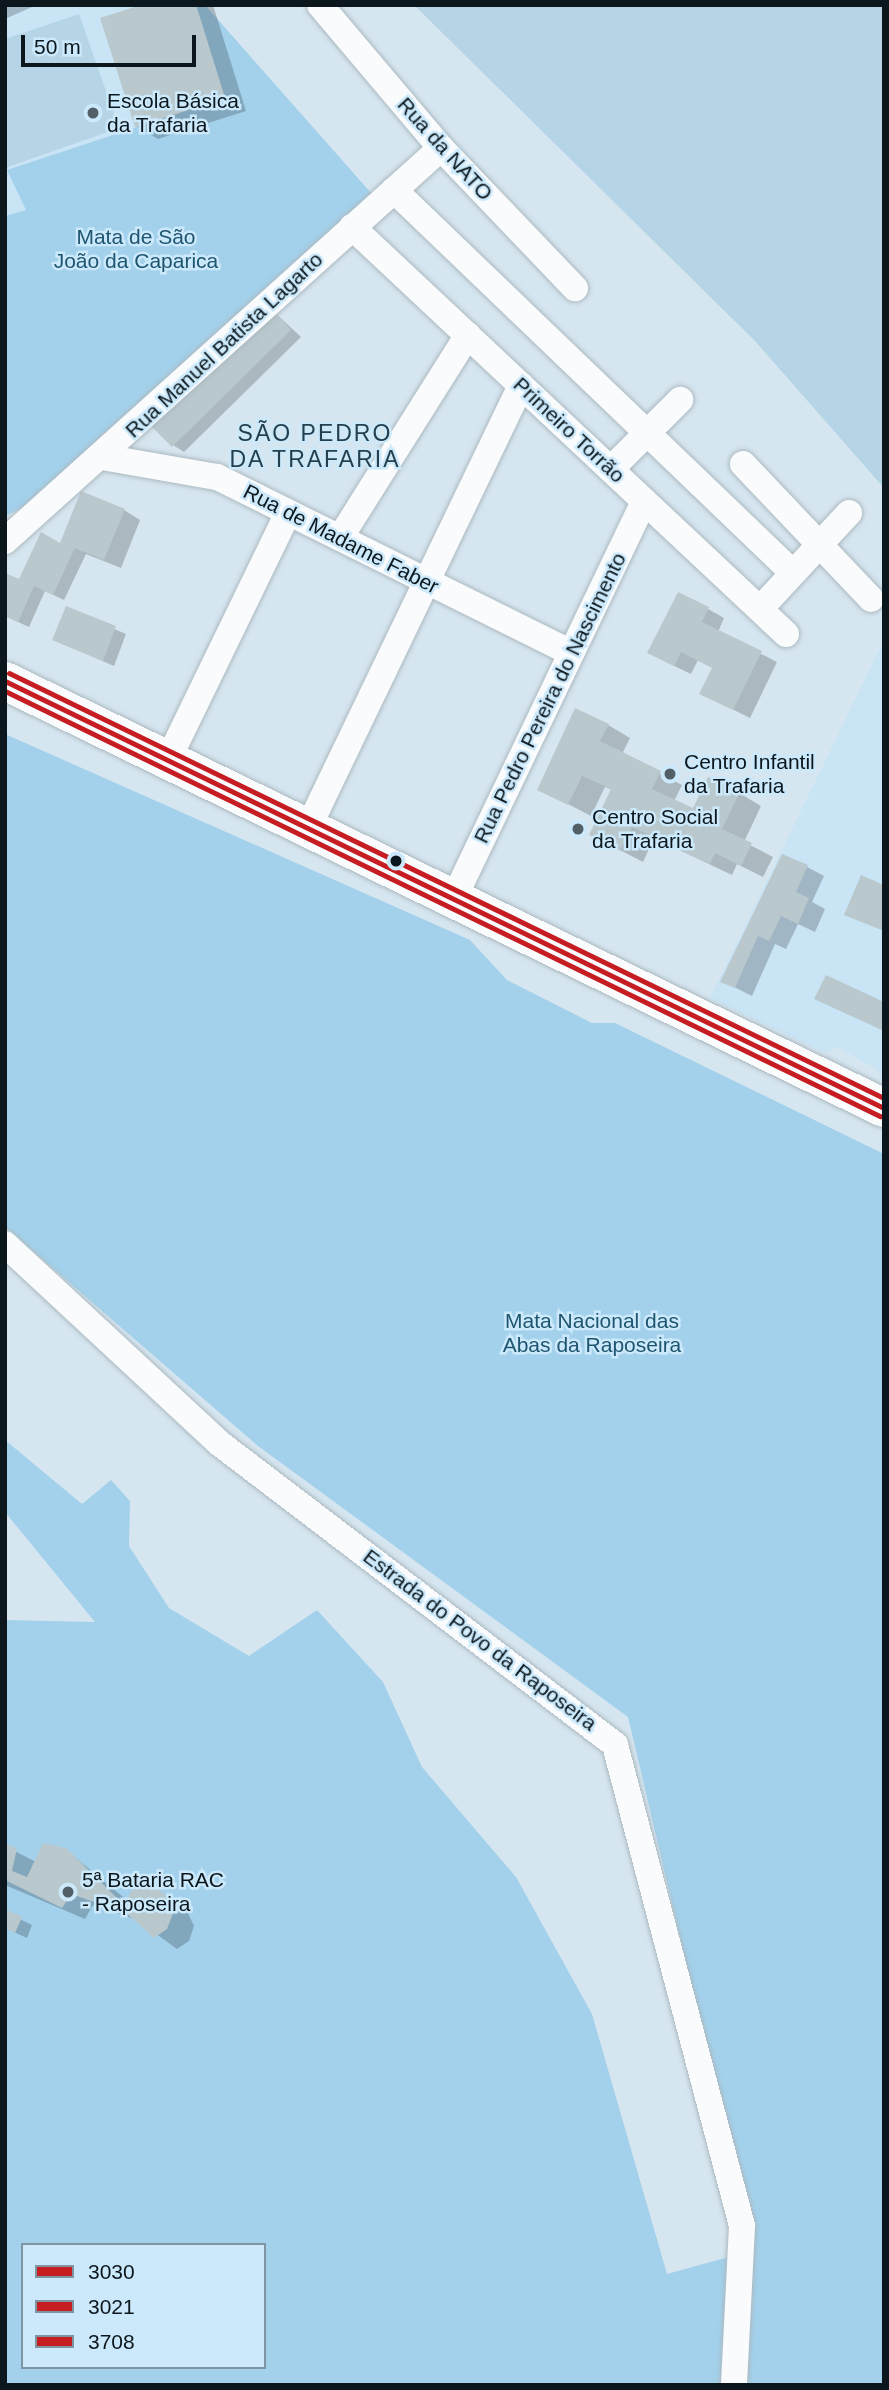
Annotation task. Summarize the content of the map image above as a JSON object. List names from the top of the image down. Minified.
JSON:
{"streets":{"street":["Rua da NATO","Rua Manuel Batista Lagarto","Primeiro Torrão","Rua de Madame Faber","Rua Pedro Pereira do Nascimento","Estrada do Povo da Raposeira"]},"crossings":[["Rua da NATO","Rua Manuel Batista Lagarto"],["Rua Manuel Batista Lagarto","Primeiro Torrão"],["Rua Manuel Batista Lagarto","Rua de Madame Faber"],["Primeiro Torrão","Rua Pedro Pereira do Nascimento"],["Rua de Madame Faber","Rua Pedro Pereira do Nascimento"]],"districts":["SÃO PEDRO DA TRAFARIA"],"parks":["Mata de São João da Caparica","Mata Nacional das Abas da Raposeira"],"places":["Escola Básica da Trafaria","Centro Infantil da Trafaria","Centro Social da Trafaria","5ª Bataria RAC - Raposeira"],"lines":["transit line 3708","transit line 3030","transit line 3021"],"legend":["3030","3021","3708"],"scale_bar":"50 m"}
